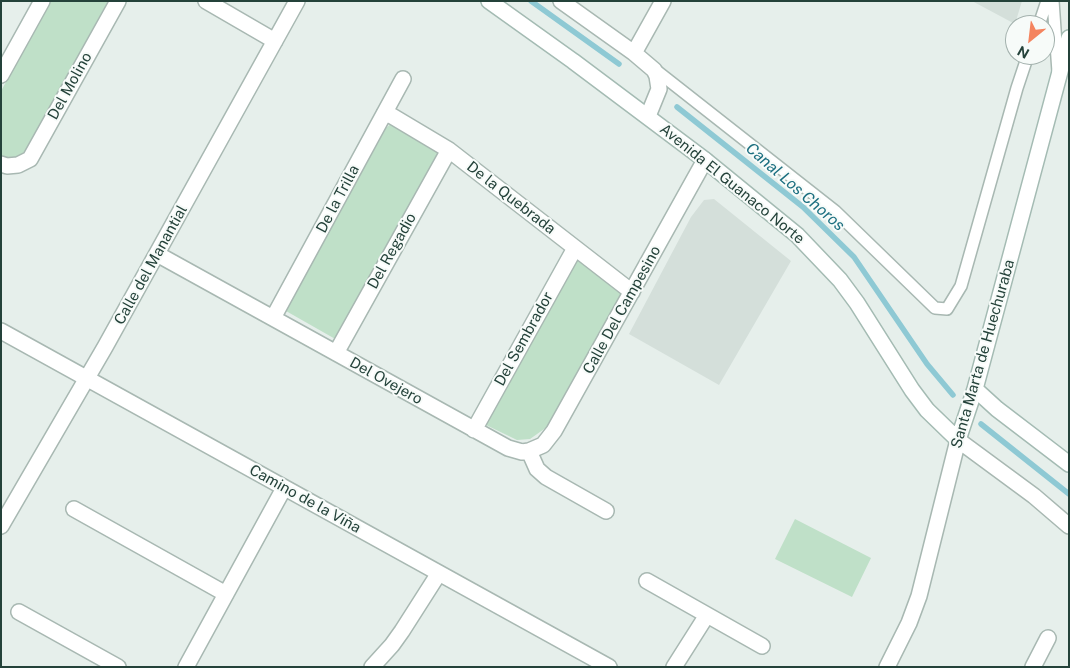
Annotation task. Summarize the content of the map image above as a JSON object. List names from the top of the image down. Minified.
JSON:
{"streets":{"street":["Del Molino","Avenida El Guanaco Norte","De la Quebrada","De la Trilla","Del Regadio","Calle del Manantial","Calle Del Campesino","Del Sembrador","Santa Marta de Huechuraba","Del Ovejero","Camino de la Viña"]},"crossings":[["Avenida El Guanaco Norte","Calle Del Campesino"],["Avenida El Guanaco Norte","Santa Marta de Huechuraba"],["De la Quebrada","De la Trilla"],["De la Quebrada","Del Regadio"],["De la Quebrada","Calle Del Campesino"],["De la Quebrada","Del Sembrador"],["De la Trilla","Del Ovejero"],["Del Regadio","Del Ovejero"],["Calle del Manantial","Del Ovejero"],["Calle del Manantial","Camino de la Viña"],["Calle Del Campesino","Del Ovejero"],["Del Sembrador","Del Ovejero"]],"water":["Canal Los Choros"],"north":"bottom left"}
